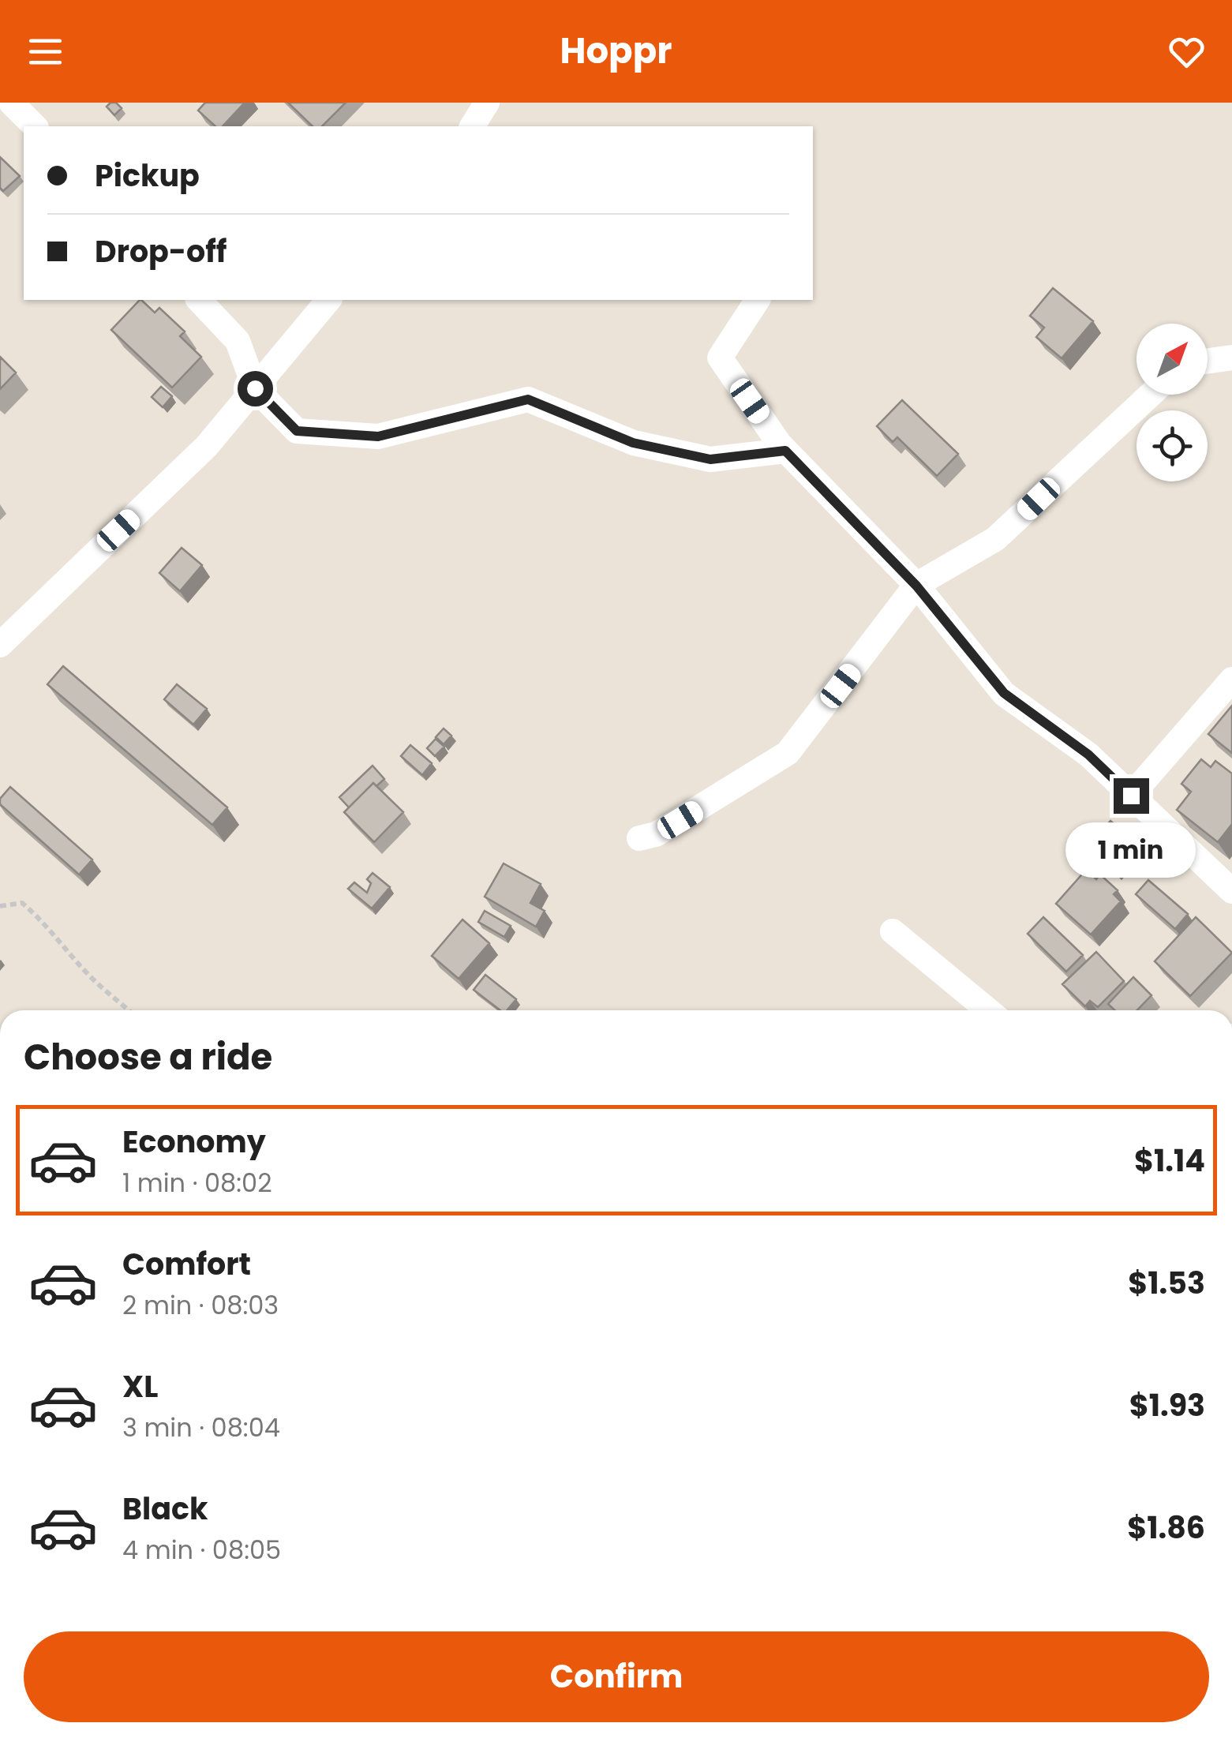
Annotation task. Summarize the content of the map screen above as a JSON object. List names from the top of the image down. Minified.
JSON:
{"north":"top right","page":{"header":"Hoppr","banner":["Pickup","Drop-off"],"bubble":"1 min","heading":"Choose a ride","list":[{"name":"Economy","note":"1 min · 08:02","value":"$1.14"},{"name":"Comfort","note":"2 min · 08:03","value":"$1.53"},{"name":"XL","note":"3 min · 08:04","value":"$1.93"},{"name":"Black","note":"4 min · 08:05","value":"$1.86"}],"buttons":"Confirm"}}
